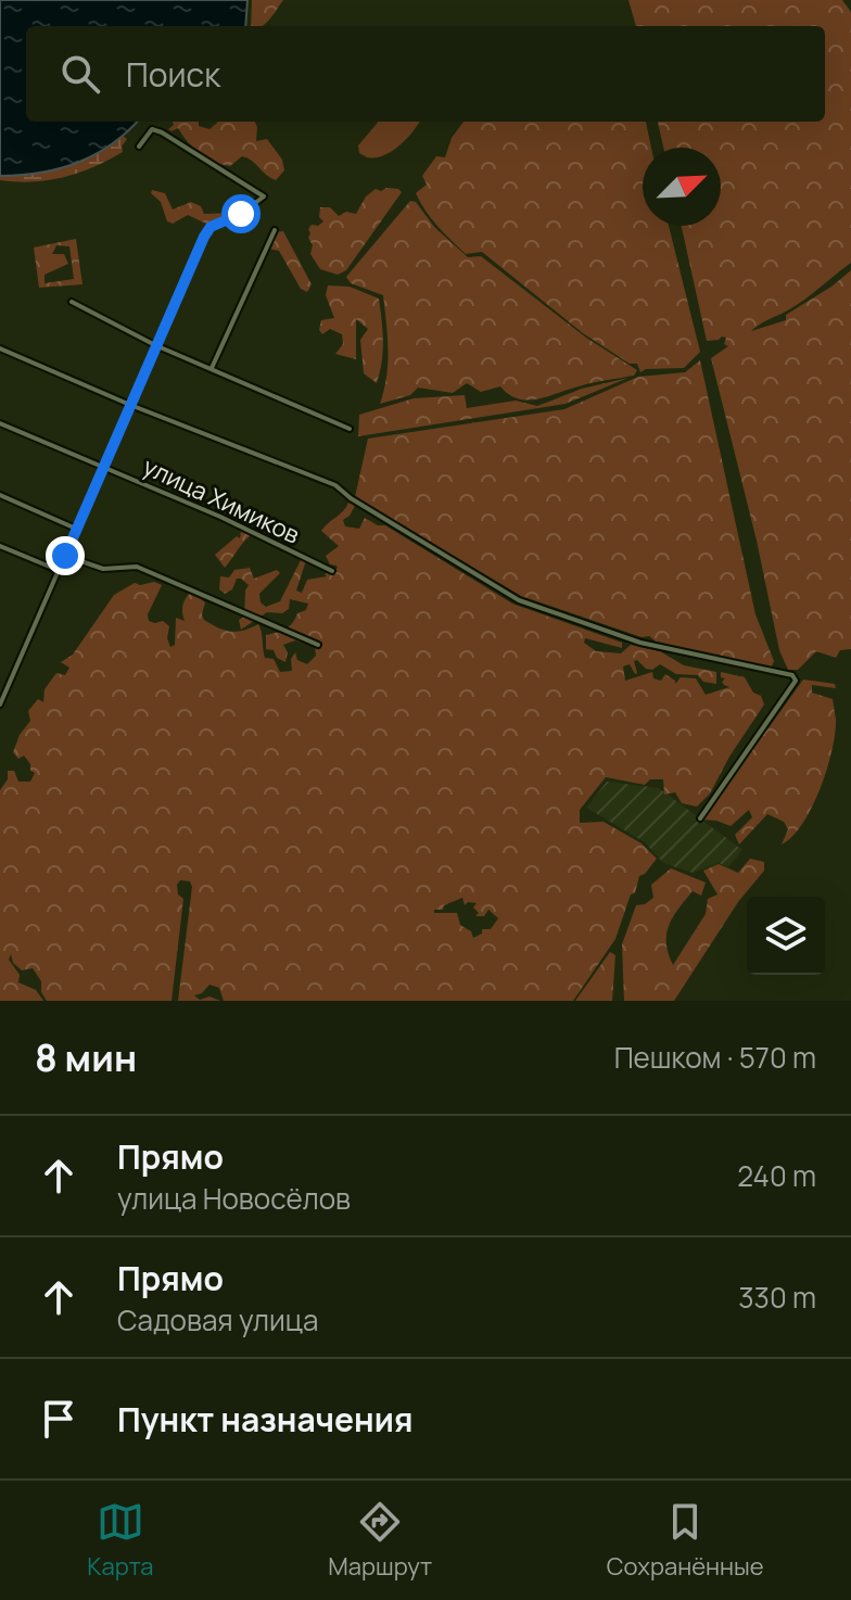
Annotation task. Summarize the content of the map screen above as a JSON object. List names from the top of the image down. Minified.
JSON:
{"streets":{"street":["улица Химиков"]},"north":"top right","page":{"search":"Поиск","heading":["8 мин","Пешком · 570 m"],"list":[["Прямо","улица Новосёлов","240 m"],["Прямо","Садовая улица","330 m"],"Пункт назначения"],"nav":["Карта","Маршрут","Сохранённые"]}}
